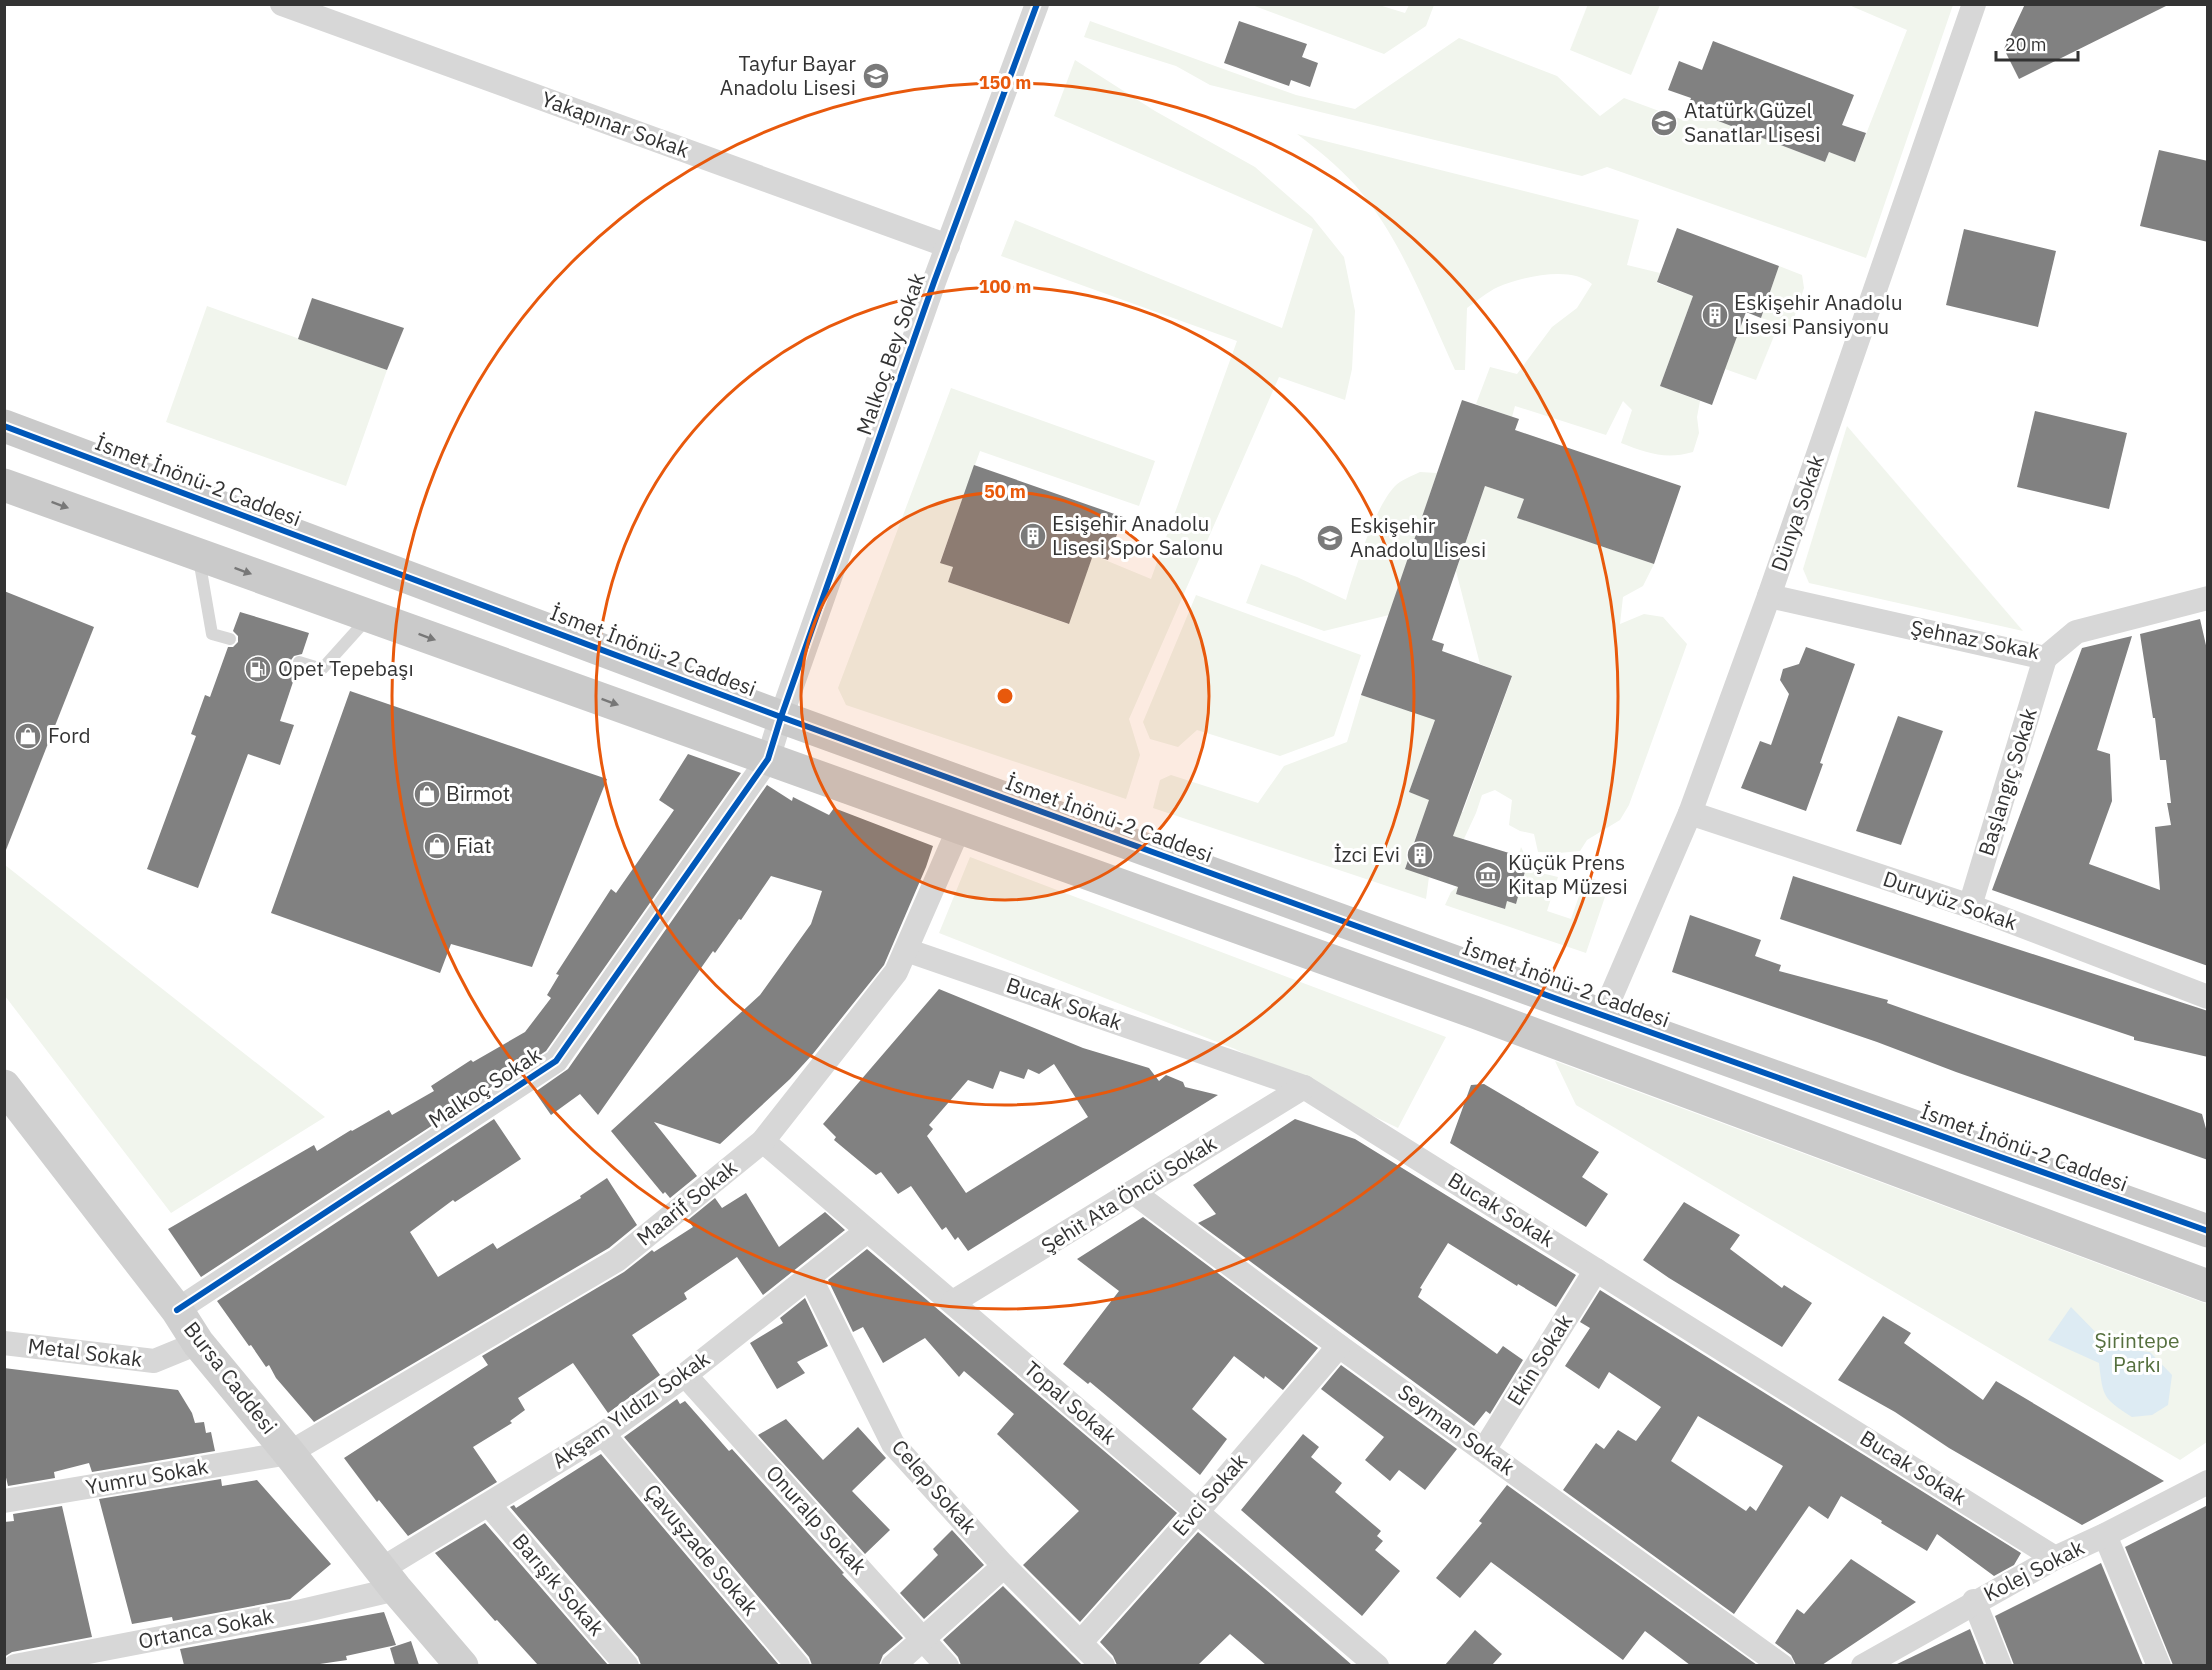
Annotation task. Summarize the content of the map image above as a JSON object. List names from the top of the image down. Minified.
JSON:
{"streets":{"main road":["İsmet İnönü-2 Caddesi","Bursa Caddesi"],"street":["Yakapınar Sokak","Malkoç Bey Sokak","Dünya Sokak","Şehnaz Sokak","Başlangıç Sokak","Duruyüz Sokak","Bucak Sokak","Malkoç Sokak","Şehit Ata Öncü Sokak","Maarif Sokak","Metal Sokak","Ekin Sokak","Topal Sokak","Akşam Yıldızı Sokak","Seyman Sokak","Yumru Sokak","Celep Sokak","Evci Sokak","Onuralp Sokak","Çavuşzade Sokak","Kolej Sokak","Barışık Sokak","Ortanca Sokak"]},"crossings":[["Yakapınar Sokak","Malkoç Bey Sokak"],["Malkoç Bey Sokak","İsmet İnönü-2 Caddesi"],["Malkoç Bey Sokak","Malkoç Sokak"],["İsmet İnönü-2 Caddesi","Dünya Sokak"],["İsmet İnönü-2 Caddesi","Malkoç Sokak"],["Dünya Sokak","Şehnaz Sokak"],["Dünya Sokak","Duruyüz Sokak"],["Şehnaz Sokak","Başlangıç Sokak"],["Başlangıç Sokak","Duruyüz Sokak"],["Bucak Sokak","Şehit Ata Öncü Sokak"],["Bucak Sokak","Maarif Sokak"],["Bucak Sokak","Ekin Sokak"],["Bucak Sokak","Kolej Sokak"],["Malkoç Sokak","Bursa Caddesi"],["Şehit Ata Öncü Sokak","Topal Sokak"],["Şehit Ata Öncü Sokak","Seyman Sokak"],["Maarif Sokak","Bursa Caddesi"],["Maarif Sokak","Topal Sokak"],["Maarif Sokak","Yumru Sokak"],["Metal Sokak","Bursa Caddesi"],["Ekin Sokak","Seyman Sokak"],["Bursa Caddesi","Akşam Yıldızı Sokak"],["Bursa Caddesi","Yumru Sokak"],["Bursa Caddesi","Ortanca Sokak"],["Topal Sokak","Akşam Yıldızı Sokak"],["Topal Sokak","Evci Sokak"],["Akşam Yıldızı Sokak","Celep Sokak"],["Akşam Yıldızı Sokak","Onuralp Sokak"],["Akşam Yıldızı Sokak","Çavuşzade Sokak"],["Akşam Yıldızı Sokak","Barışık Sokak"],["Akşam Yıldızı Sokak","Ortanca Sokak"],["Seyman Sokak","Evci Sokak"],["Celep Sokak","Evci Sokak"]],"parks":["Şirintepe Parkı"],"places":{"school or university":["Tayfur Bayar Anadolu Lisesi","Atatürk Güzel Sanatlar Lisesi","Eskişehir Anadolu Lisesi"],"building":["Eskişehir Anadolu Lisesi Pansiyonu","Esişehir Anadolu Lisesi Spor Salonu","İzci Evi"],"fuel station":["Opet Tepebaşı"],"shop":["Ford","Birmot","Fiat"],"museum":["Küçük Prens Kitap Müzesi"]},"scale_bar":"20 m","rings":["150 m","100 m","50 m"]}
